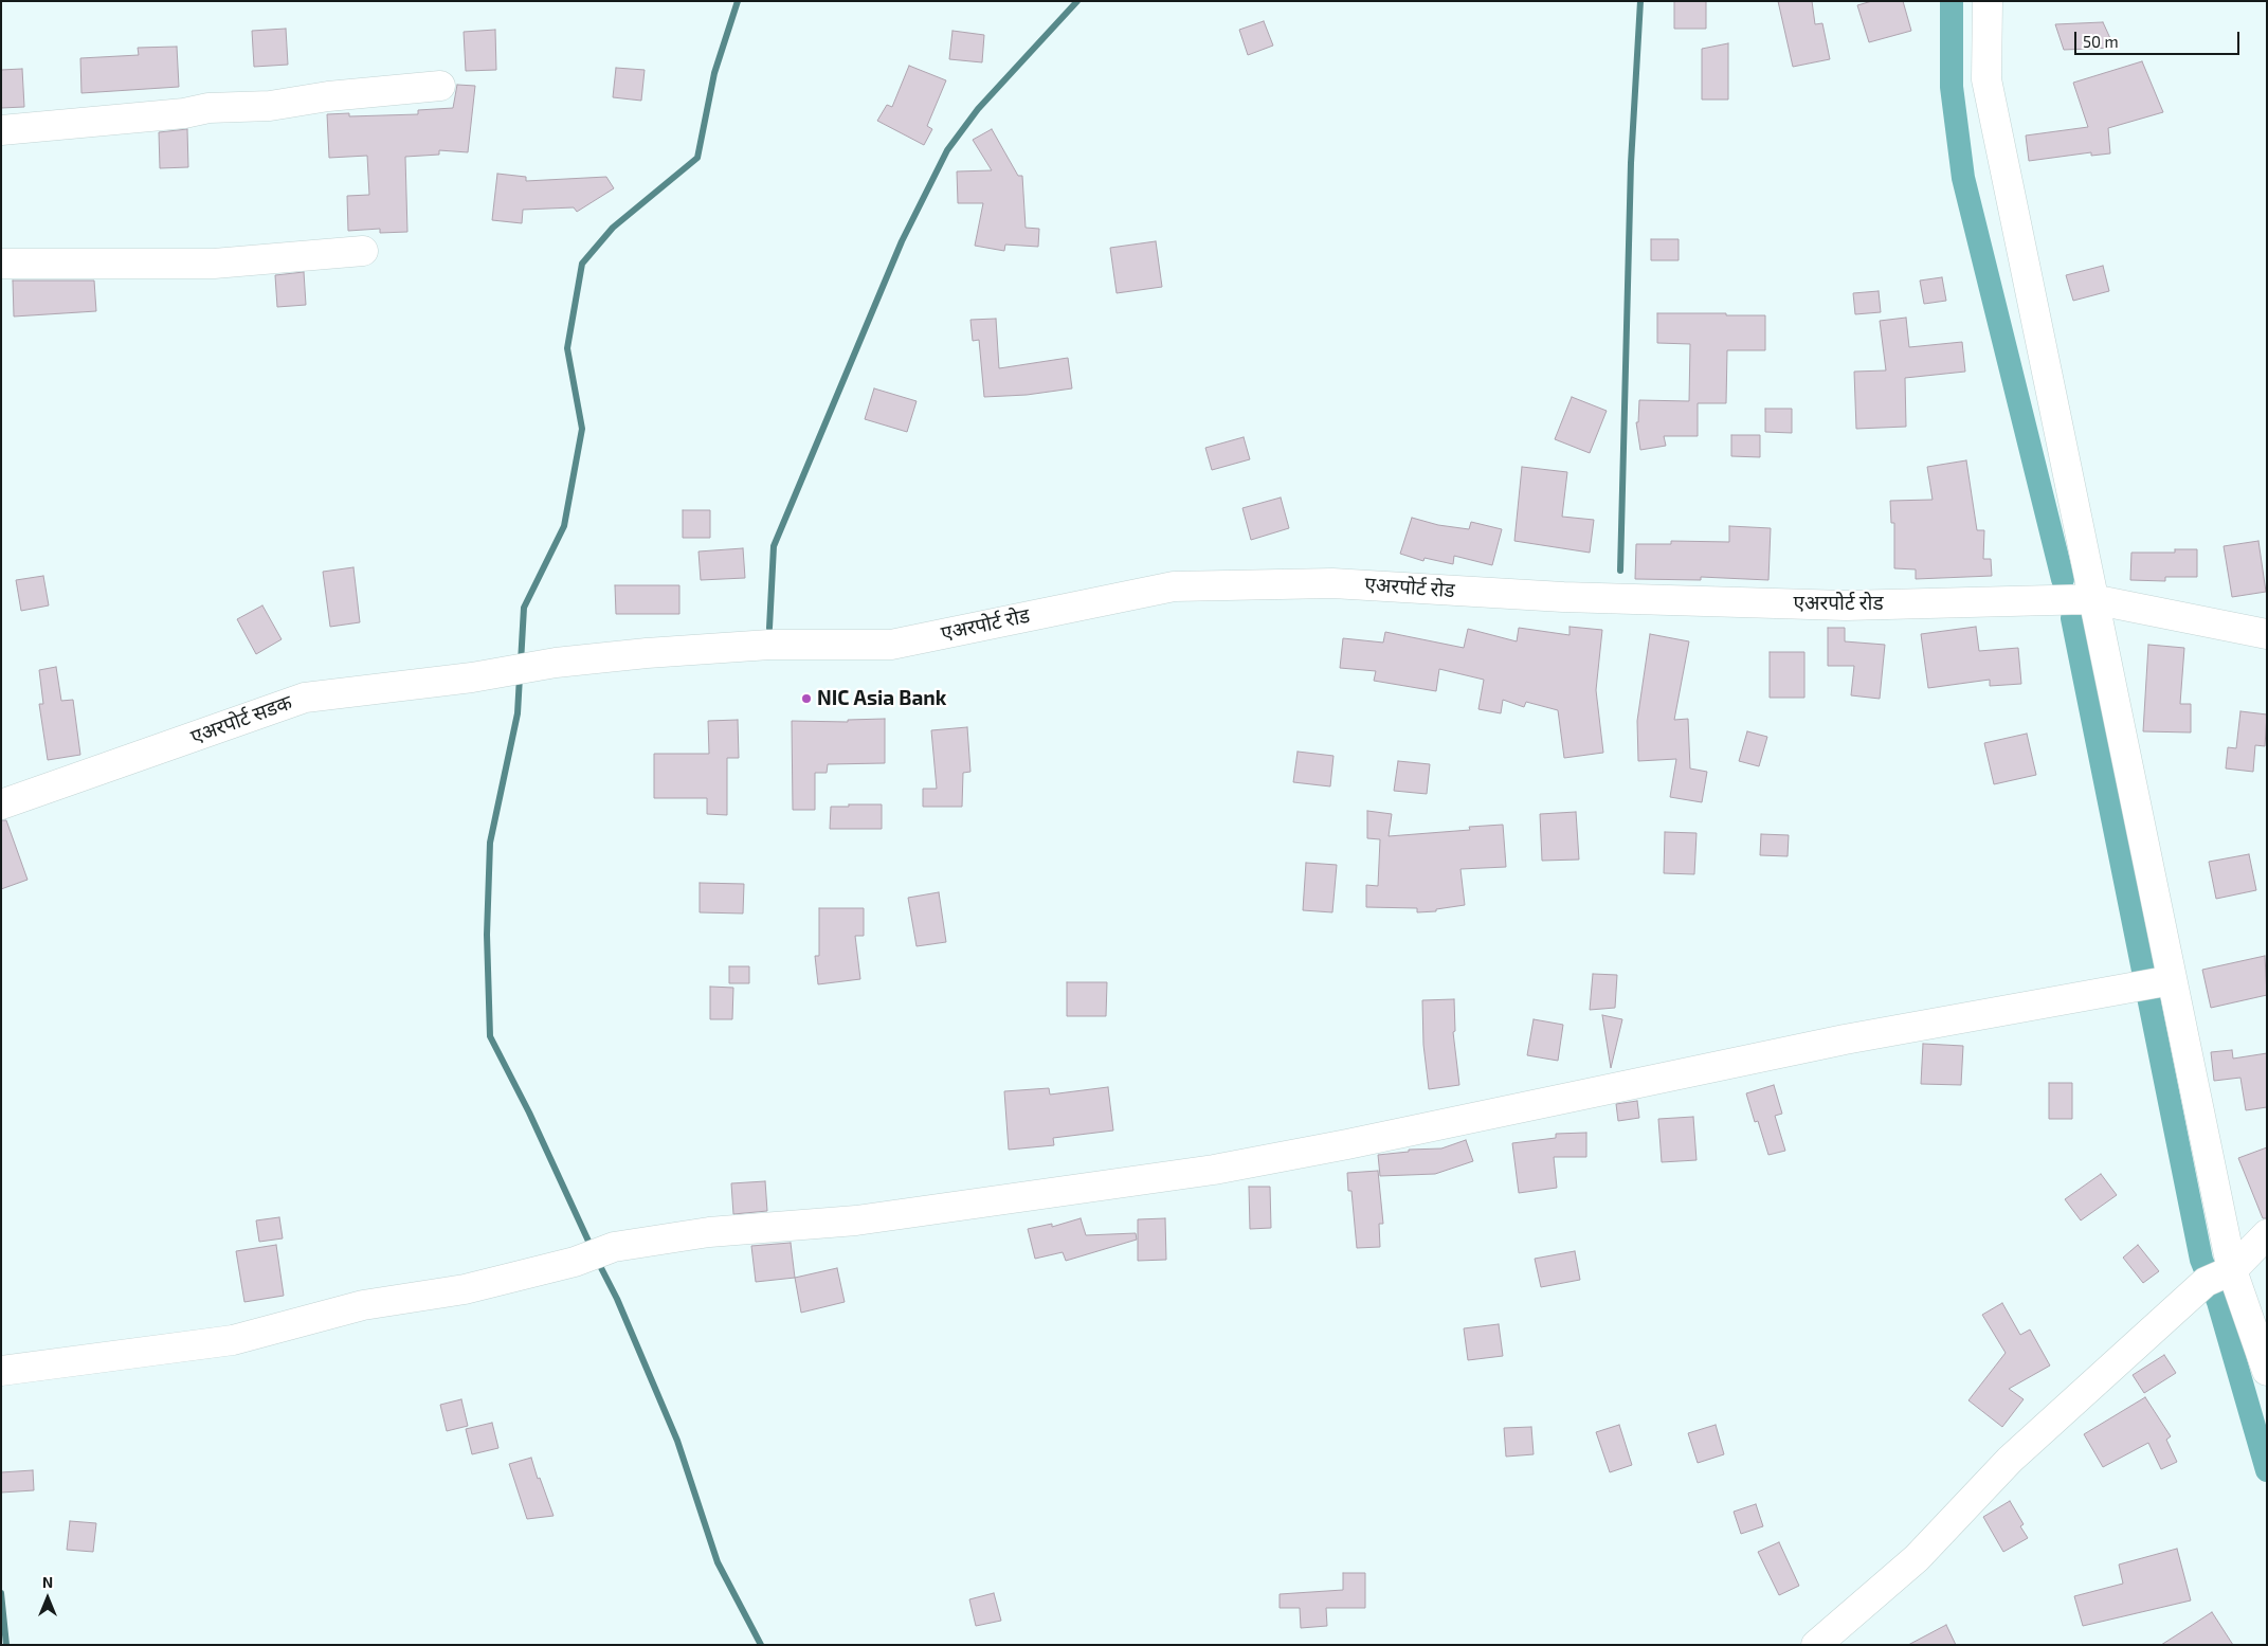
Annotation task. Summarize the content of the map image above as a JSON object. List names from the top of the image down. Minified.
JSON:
{"streets":{"street":["एअरपोर्ट रोड","एअरपोर्ट सडक"]},"crossings":[["एअरपोर्ट रोड","एअरपोर्ट सडक"]],"places":["NIC Asia Bank"],"scale_bar":"50 m","north":"top"}
